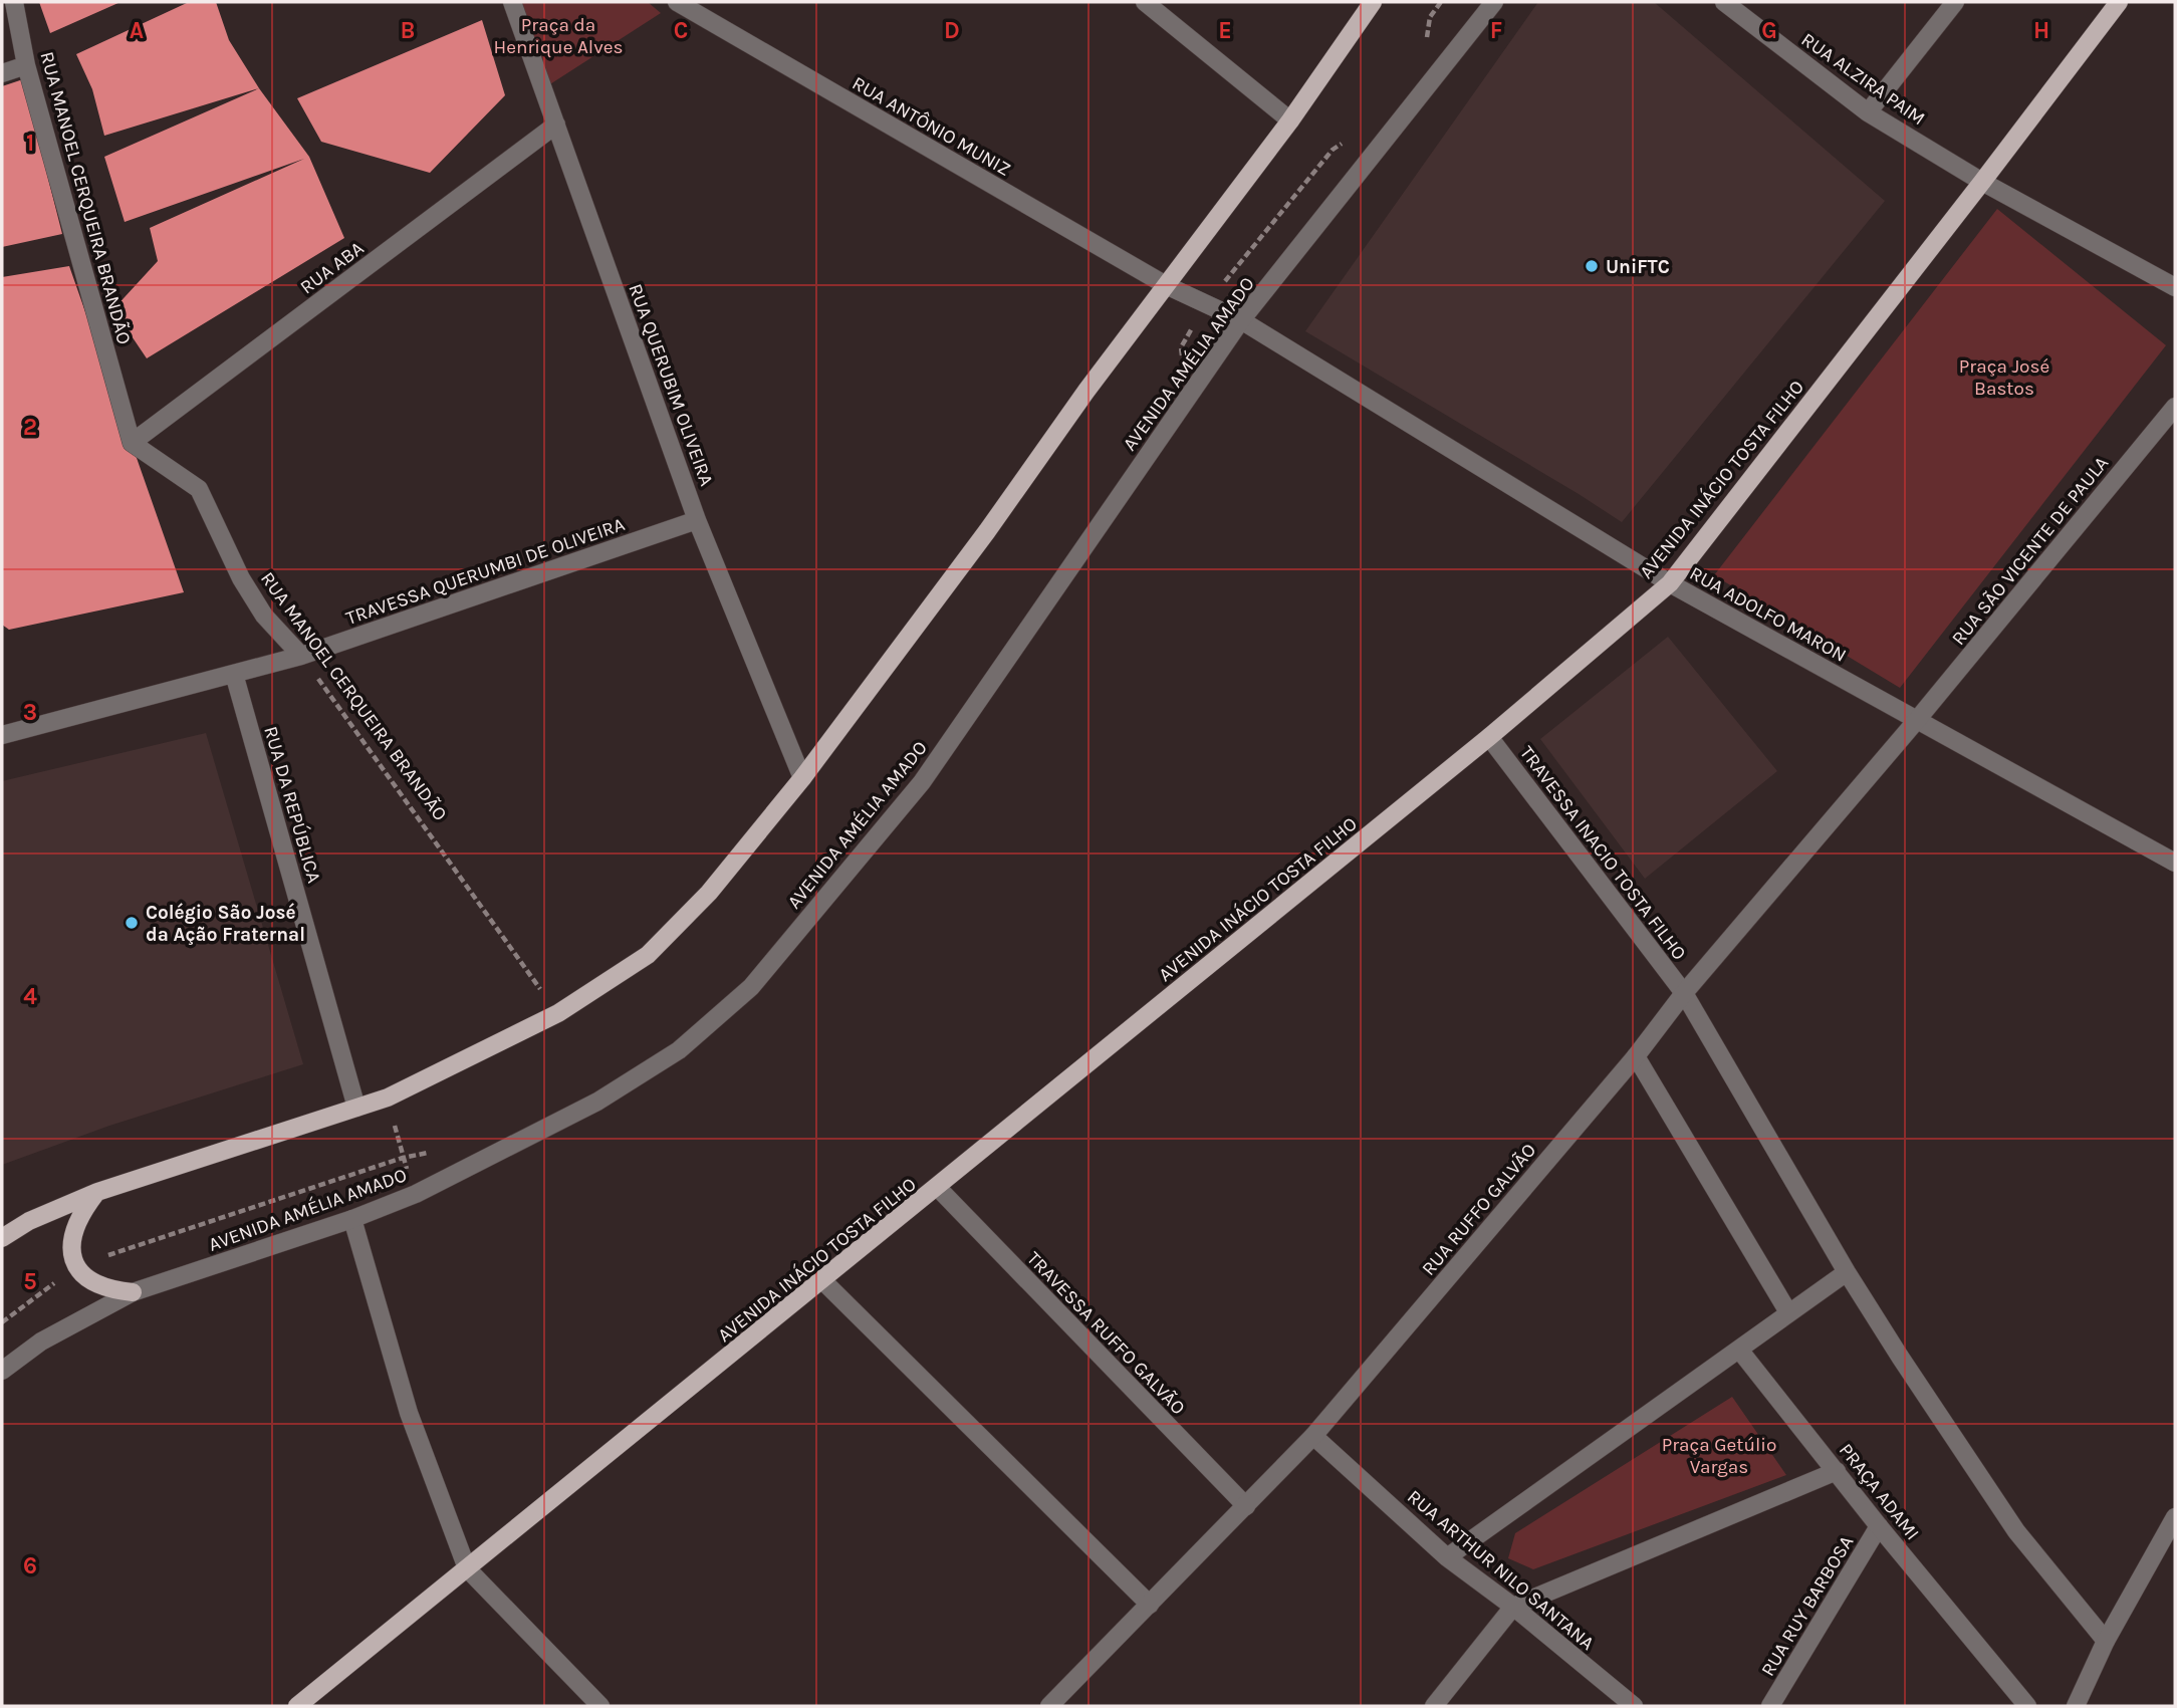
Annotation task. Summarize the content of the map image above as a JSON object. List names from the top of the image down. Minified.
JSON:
{"streets":{"main road":["AVENIDA INÁCIO TOSTA FILHO"],"street":["RUA ALZIRA PAIM","RUA ANTÔNIO MUNIZ","RUA MANOEL CERQUEIRA BRANDÃO","RUA ABA","AVENIDA AMÉLIA AMADO","RUA QUERUBIM OLIVEIRA","RUA SÃO VICENTE DE PAULA","TRAVESSA QUERUMBI DE OLIVEIRA","RUA ADOLFO MARON","RUA DA REPÚBLICA","TRAVESSA INACIO TOSTA FILHO","RUA RUFFO GALVÃO","TRAVESSA RUFFO GALVÃO","PRAÇA ADAMI","RUA ARTHUR NILO SANTANA","RUA RUY BARBOSA"]},"crossings":[["RUA ALZIRA PAIM","AVENIDA INÁCIO TOSTA FILHO"],["RUA ANTÔNIO MUNIZ","AVENIDA AMÉLIA AMADO"],["RUA ANTÔNIO MUNIZ","RUA ADOLFO MARON"],["RUA MANOEL CERQUEIRA BRANDÃO","RUA ABA"],["RUA MANOEL CERQUEIRA BRANDÃO","TRAVESSA QUERUMBI DE OLIVEIRA"],["RUA ABA","RUA QUERUBIM OLIVEIRA"],["AVENIDA AMÉLIA AMADO","RUA ADOLFO MARON"],["RUA QUERUBIM OLIVEIRA","TRAVESSA QUERUMBI DE OLIVEIRA"],["AVENIDA INÁCIO TOSTA FILHO","RUA ADOLFO MARON"],["AVENIDA INÁCIO TOSTA FILHO","TRAVESSA INACIO TOSTA FILHO"],["AVENIDA INÁCIO TOSTA FILHO","TRAVESSA RUFFO GALVÃO"],["RUA SÃO VICENTE DE PAULA","RUA ADOLFO MARON"],["RUA SÃO VICENTE DE PAULA","RUA RUFFO GALVÃO"],["TRAVESSA QUERUMBI DE OLIVEIRA","RUA DA REPÚBLICA"],["RUA ADOLFO MARON","RUA RUFFO GALVÃO"],["TRAVESSA INACIO TOSTA FILHO","RUA RUFFO GALVÃO"],["RUA RUFFO GALVÃO","TRAVESSA RUFFO GALVÃO"],["RUA RUFFO GALVÃO","RUA ARTHUR NILO SANTANA"],["PRAÇA ADAMI","RUA RUY BARBOSA"]],"parks":["Praça da Henrique Alves","Praça José Bastos","Praça Getúlio Vargas"],"places":["UniFTC","Colégio São José da Ação Fraternal"],"grid":{"columns":["A","B","C","D","E","F","G","H"],"rows":["1","2","3","4","5","6"]}}
